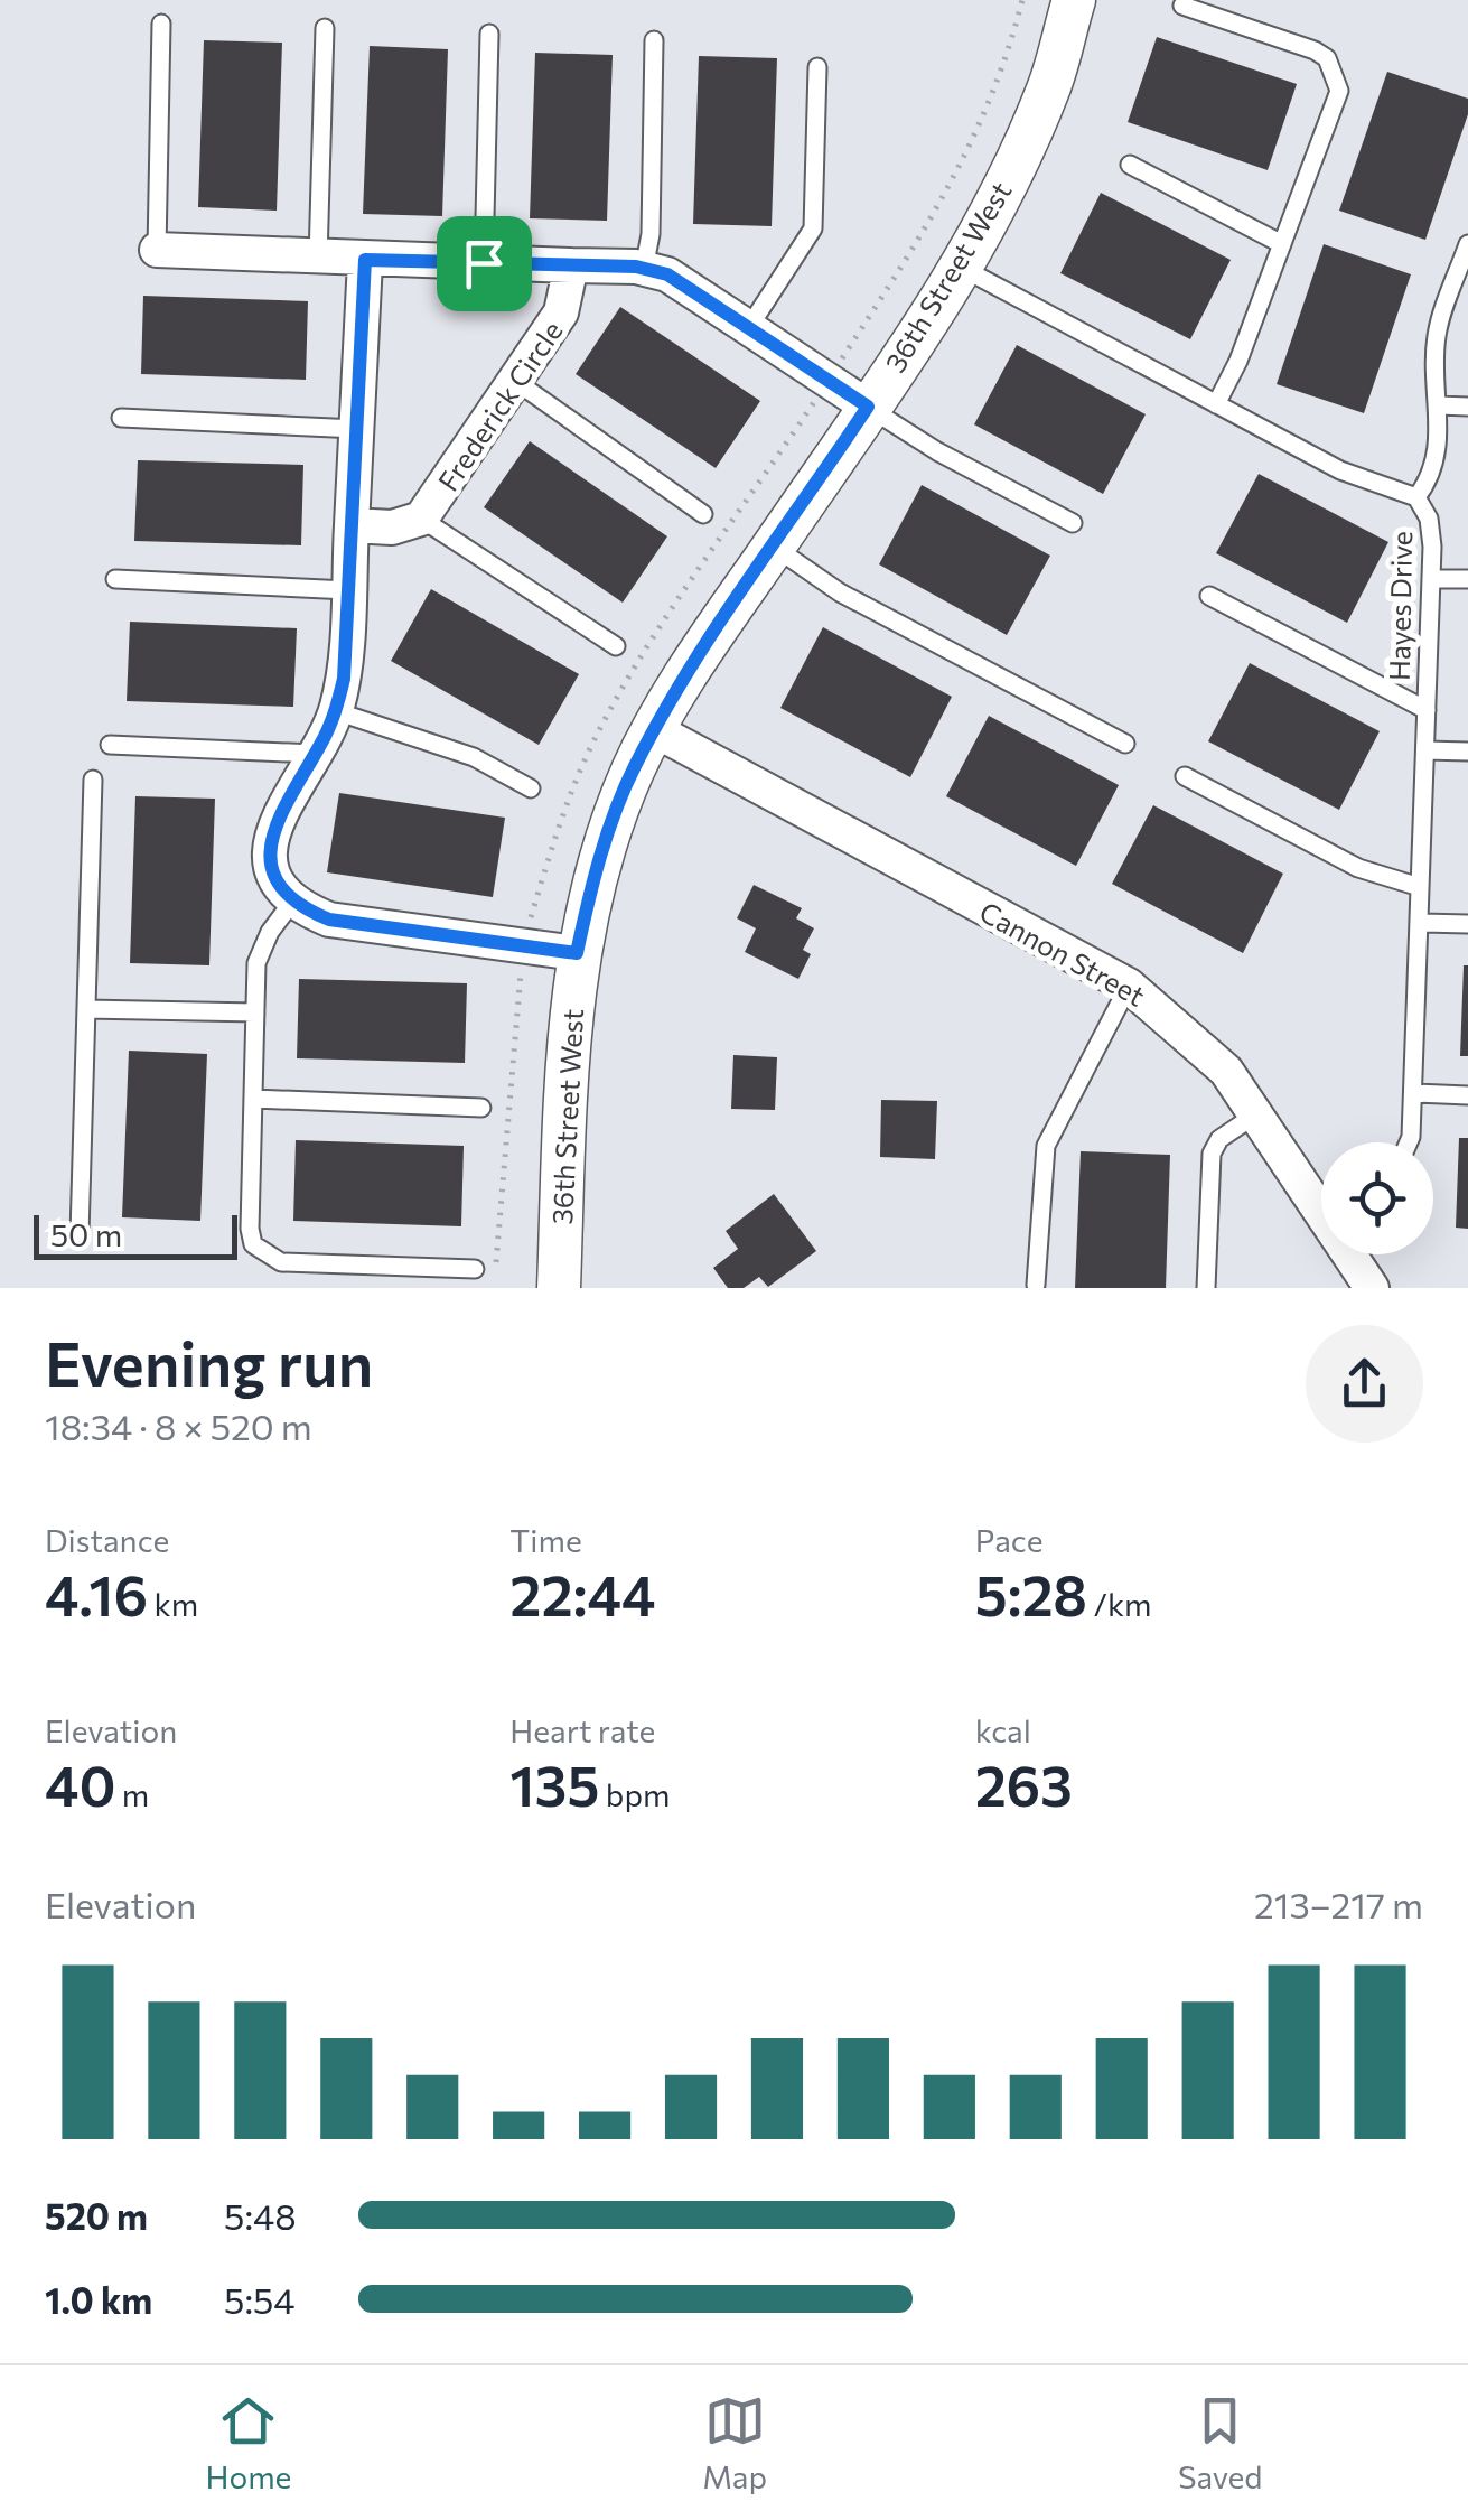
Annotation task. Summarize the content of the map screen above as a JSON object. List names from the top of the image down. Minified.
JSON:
{"streets":{"street":["36th Street West","Frederick Circle","Cannon Street"],"lane":["Hayes Drive"]},"crossings":[["36th Street West","Hayes Drive"],["36th Street West","Cannon Street"]],"scale_bar":"50 m","page":{"scale":"50 m","heading":["Evening run","18:34 · 8 × 520 m"],"stats":[["Distance","4.16 km"],["Time","22:44"],["Pace","5:28 /km"],["Elevation","40 m"],["Heart rate","135 bpm"],["kcal","263"]],"chart":["Elevation","213–217 m"],"list":[{"name":"520 m","note":"5:48"},{"name":"1.0 km","note":"5:54"}],"tabs":["Home","Map","Saved"]}}
